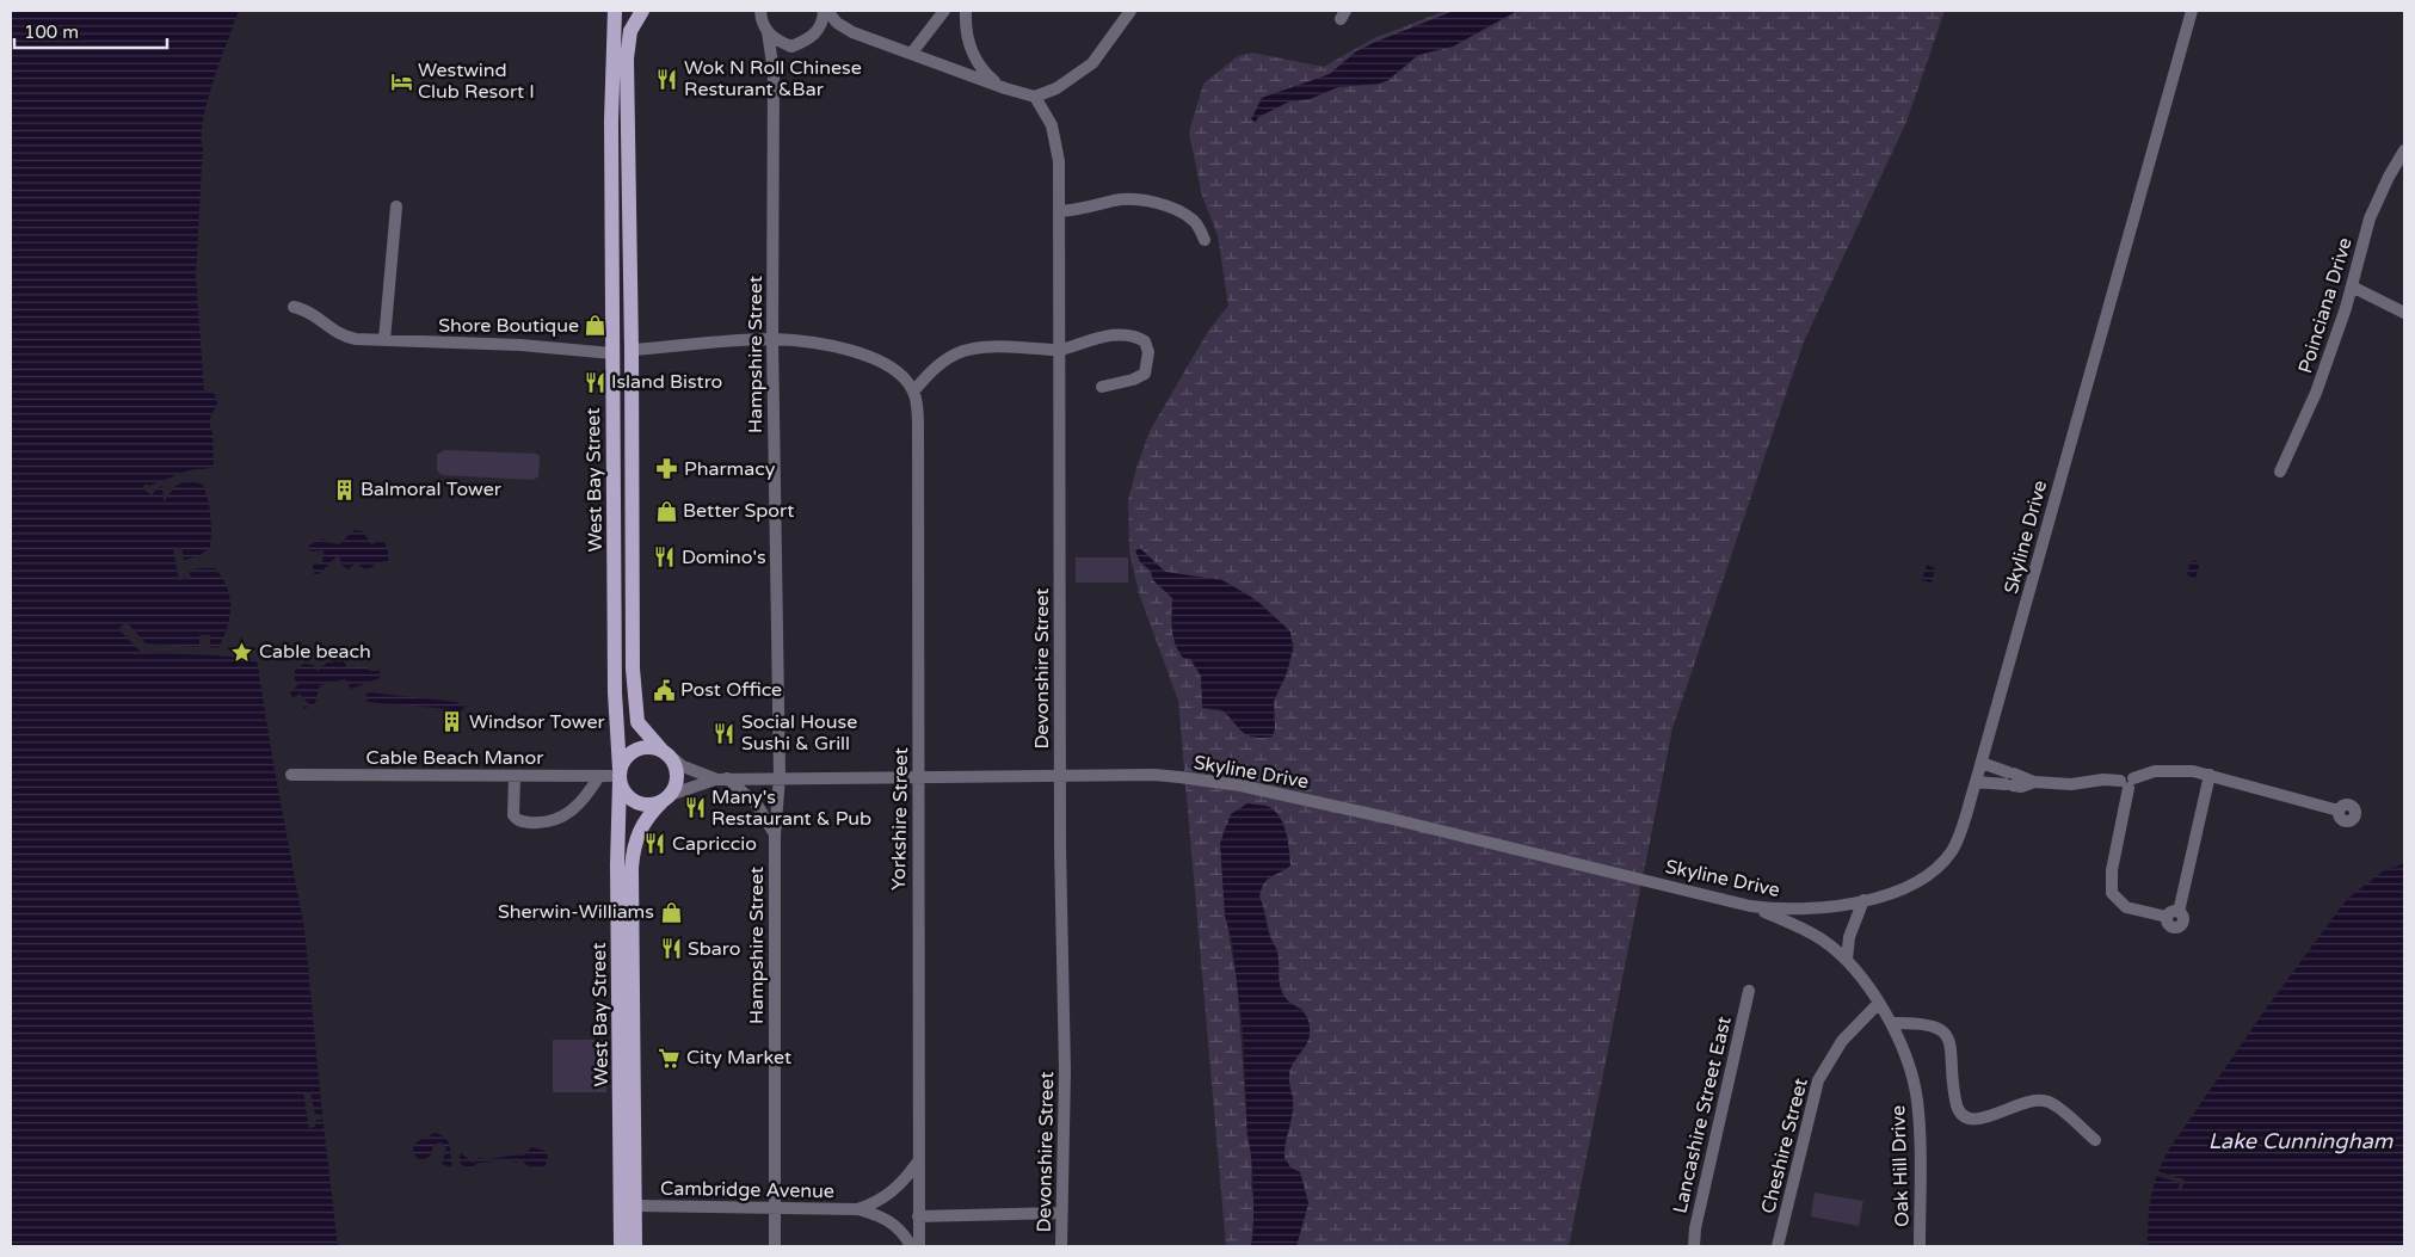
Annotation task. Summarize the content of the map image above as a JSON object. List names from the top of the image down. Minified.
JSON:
{"streets":{"main road":["West Bay Street"],"street":["Poinciana Drive","Hampshire Street","Skyline Drive","Devonshire Street","Cable Beach Manor","Yorkshire Street","Lancashire Street East","Cheshire Street","Oak Hill Drive","Cambridge Avenue"]},"crossings":[["Hampshire Street","Skyline Drive"],["Hampshire Street","Cambridge Avenue"],["West Bay Street","Skyline Drive"],["West Bay Street","Cable Beach Manor"],["West Bay Street","Cambridge Avenue"],["Skyline Drive","Devonshire Street"],["Skyline Drive","Cable Beach Manor"],["Skyline Drive","Yorkshire Street"],["Skyline Drive","Oak Hill Drive"],["Yorkshire Street","Cambridge Avenue"],["Cheshire Street","Oak Hill Drive"]],"water":["Lake Cunningham"],"places":{"restaurant":["Wok N Roll Chinese Resturant &Bar","Island Bistro","Domino's","Social House Sushi & Grill","Many's Restaurant & Pub","Capriccio","Sbaro"],"hotel":["Westwind Club Resort I"],"shop":["Shore Boutique","Better Sport","Sherwin-Williams"],"pharmacy":["Pharmacy"],"building":["Balmoral Tower","Windsor Tower"],"place":["Cable beach"],"public building":["Post Office"],"supermarket":["City Market"]},"scale_bar":"100 m"}
